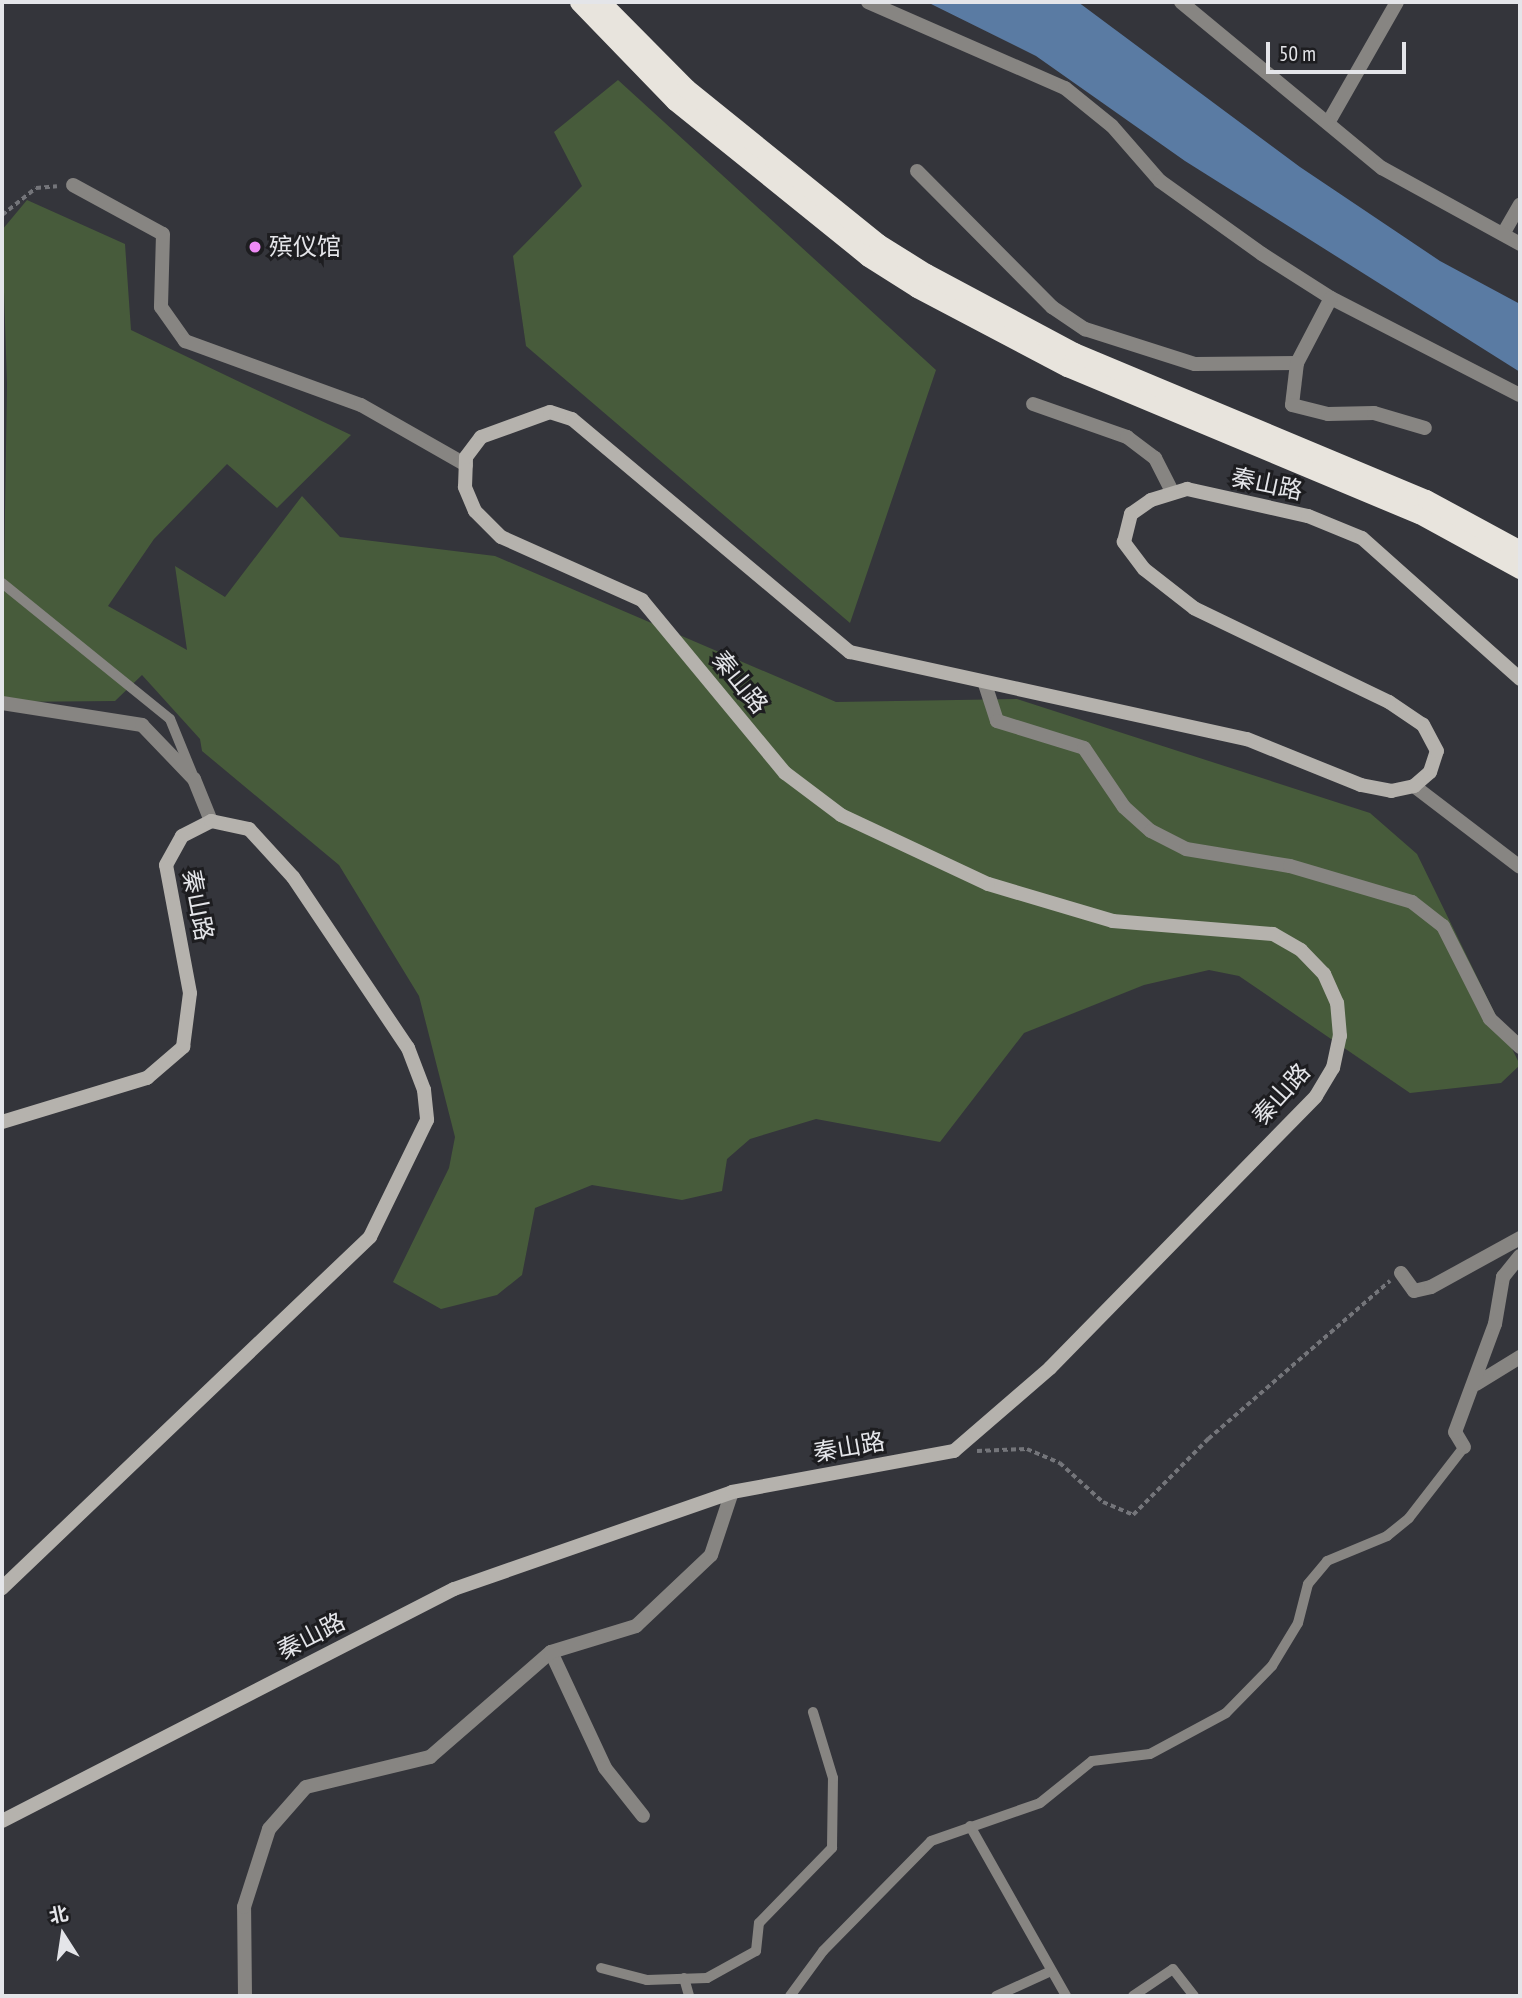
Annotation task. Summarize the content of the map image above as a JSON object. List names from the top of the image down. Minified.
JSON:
{"streets":{"main road":["秦山路"]},"places":["殡仪馆"],"scale_bar":"50 m","north":"top"}
